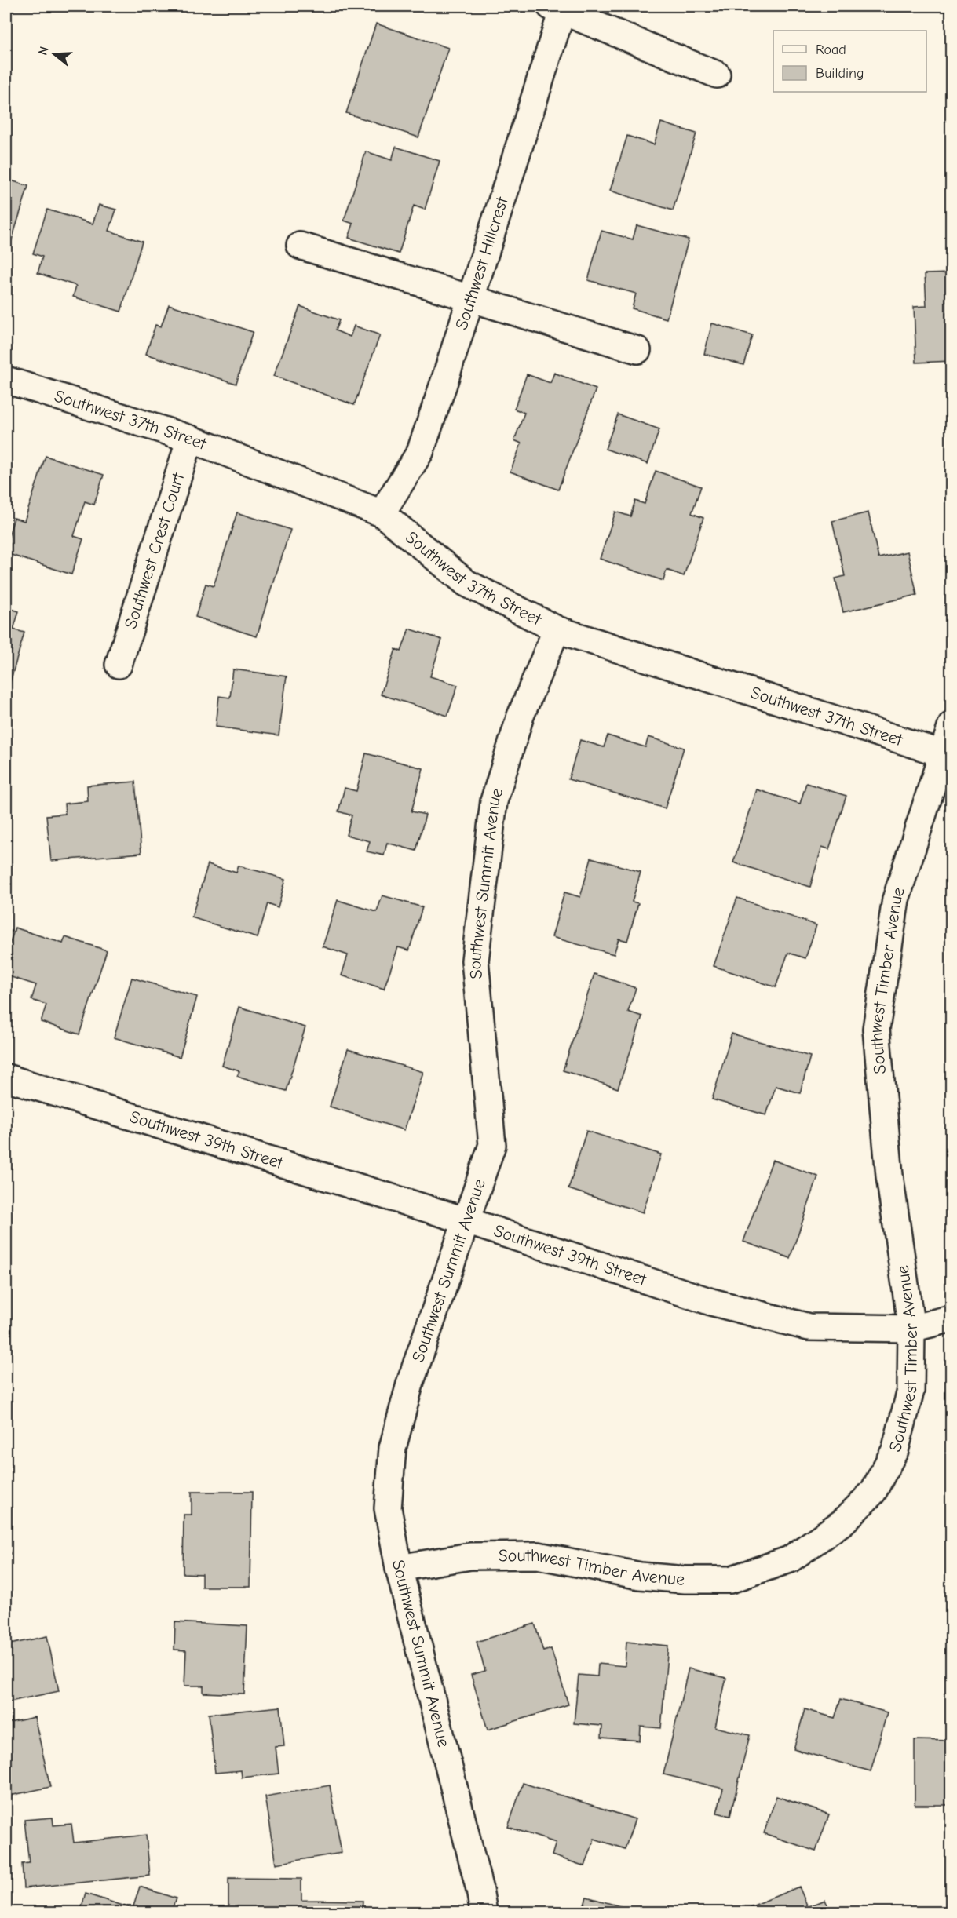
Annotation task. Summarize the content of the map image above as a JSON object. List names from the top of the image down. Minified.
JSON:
{"streets":{"street":["Southwest Hillcrest","Southwest 37th Street","Southwest Crest Court","Southwest Summit Avenue","Southwest Timber Avenue","Southwest 39th Street"]},"crossings":[["Southwest Hillcrest","Southwest 37th Street"],["Southwest 37th Street","Southwest Crest Court"],["Southwest 37th Street","Southwest Summit Avenue"],["Southwest 37th Street","Southwest Timber Avenue"],["Southwest Summit Avenue","Southwest Timber Avenue"],["Southwest Summit Avenue","Southwest 39th Street"],["Southwest Timber Avenue","Southwest 39th Street"]],"legend":["Road","Building"],"north":"left"}
